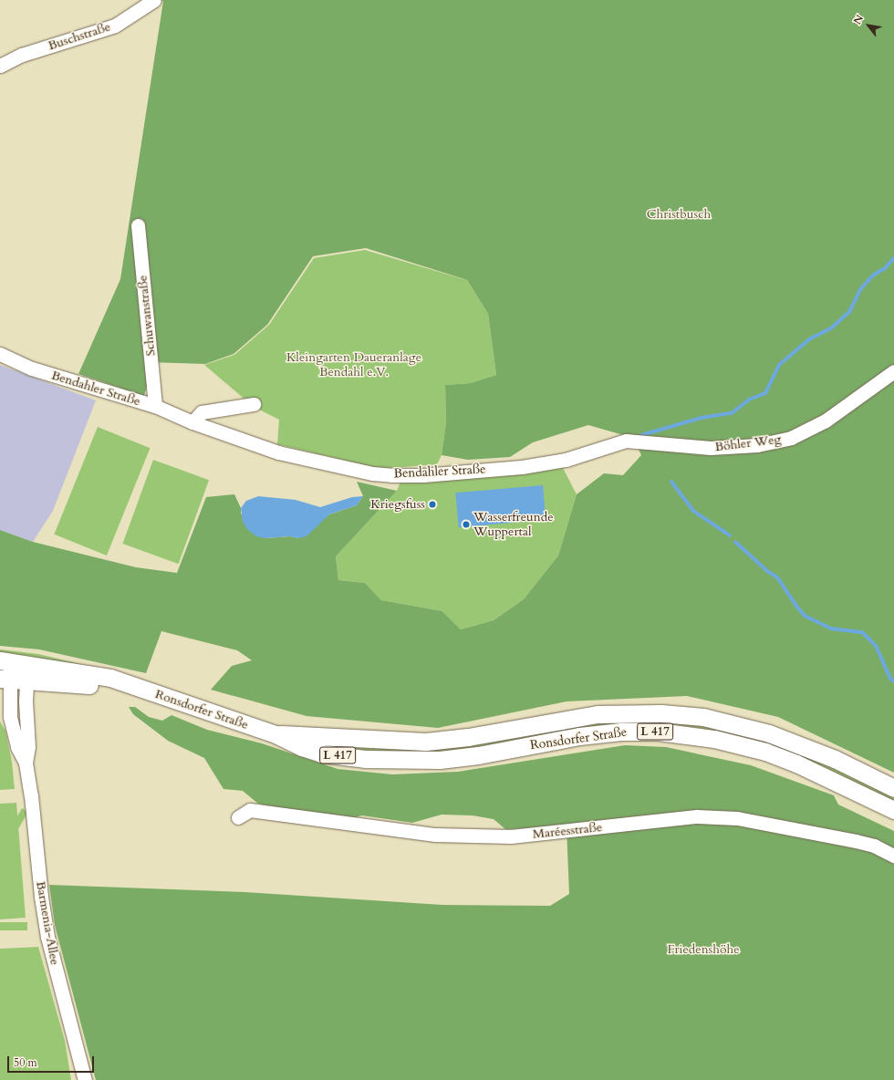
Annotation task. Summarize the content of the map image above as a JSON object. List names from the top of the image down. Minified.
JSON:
{"streets":{"main road":["Ronsdorfer Straße","L 417"],"street":["Buschstraße","Schuwanstraße","Bendahler Straße","Böhler Weg","Maréesstraße","Barmenia-Allee"]},"crossings":[["Schuwanstraße","Bendahler Straße"],["Bendahler Straße","Böhler Weg"],["Ronsdorfer Straße","Barmenia-Allee"]],"parks":["Christbusch","Kleingarten Daueranlage Bendahl e.V.","Friedenshöhe"],"places":["Kriegsfuss","Wasserfreunde Wuppertal"],"scale_bar":"50 m","north":"top left"}
